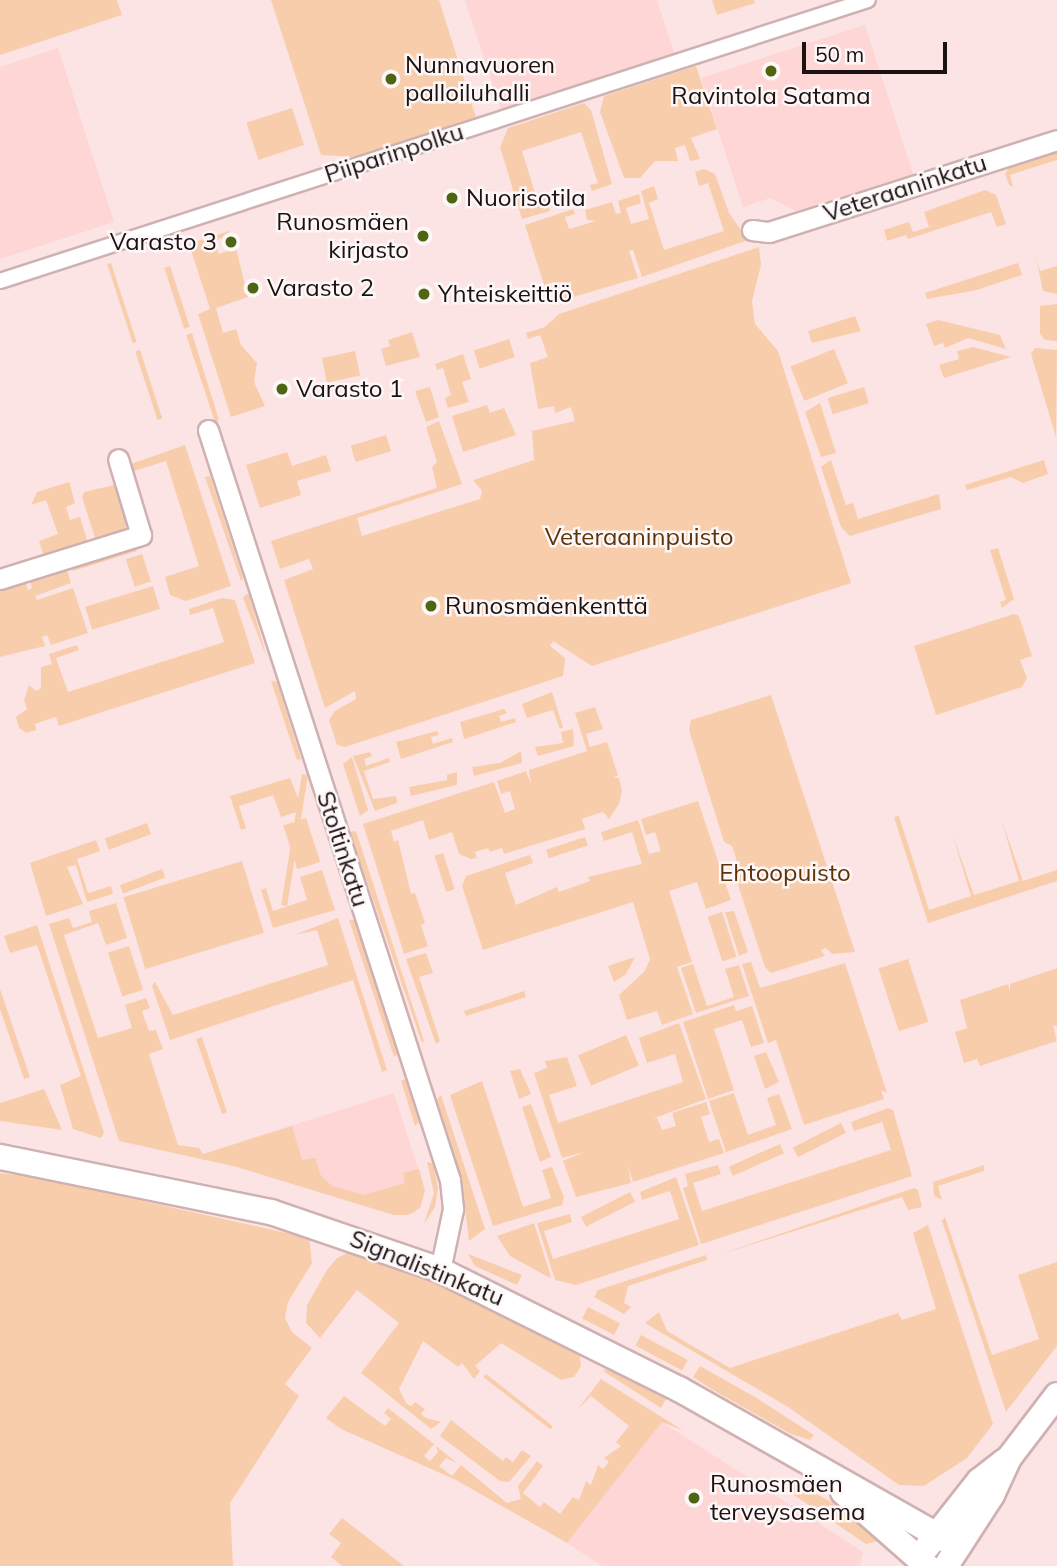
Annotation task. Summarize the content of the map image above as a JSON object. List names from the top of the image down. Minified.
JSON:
{"streets":{"street":["Piiparinpolku","Veteraaninkatu","Stoltinkatu","Signalistinkatu"]},"crossings":[["Stoltinkatu","Signalistinkatu"]],"parks":["Veteraaninpuisto","Ehtoopuisto"],"places":["Ravintola Satama","Nunnavuoren palloiluhalli","Nuorisotila","Runosmäen kirjasto","Varasto 3","Varasto 2","Yhteiskeittiö","Varasto 1","Runosmäenkenttä","Runosmäen terveysasema"],"scale_bar":"50 m"}
